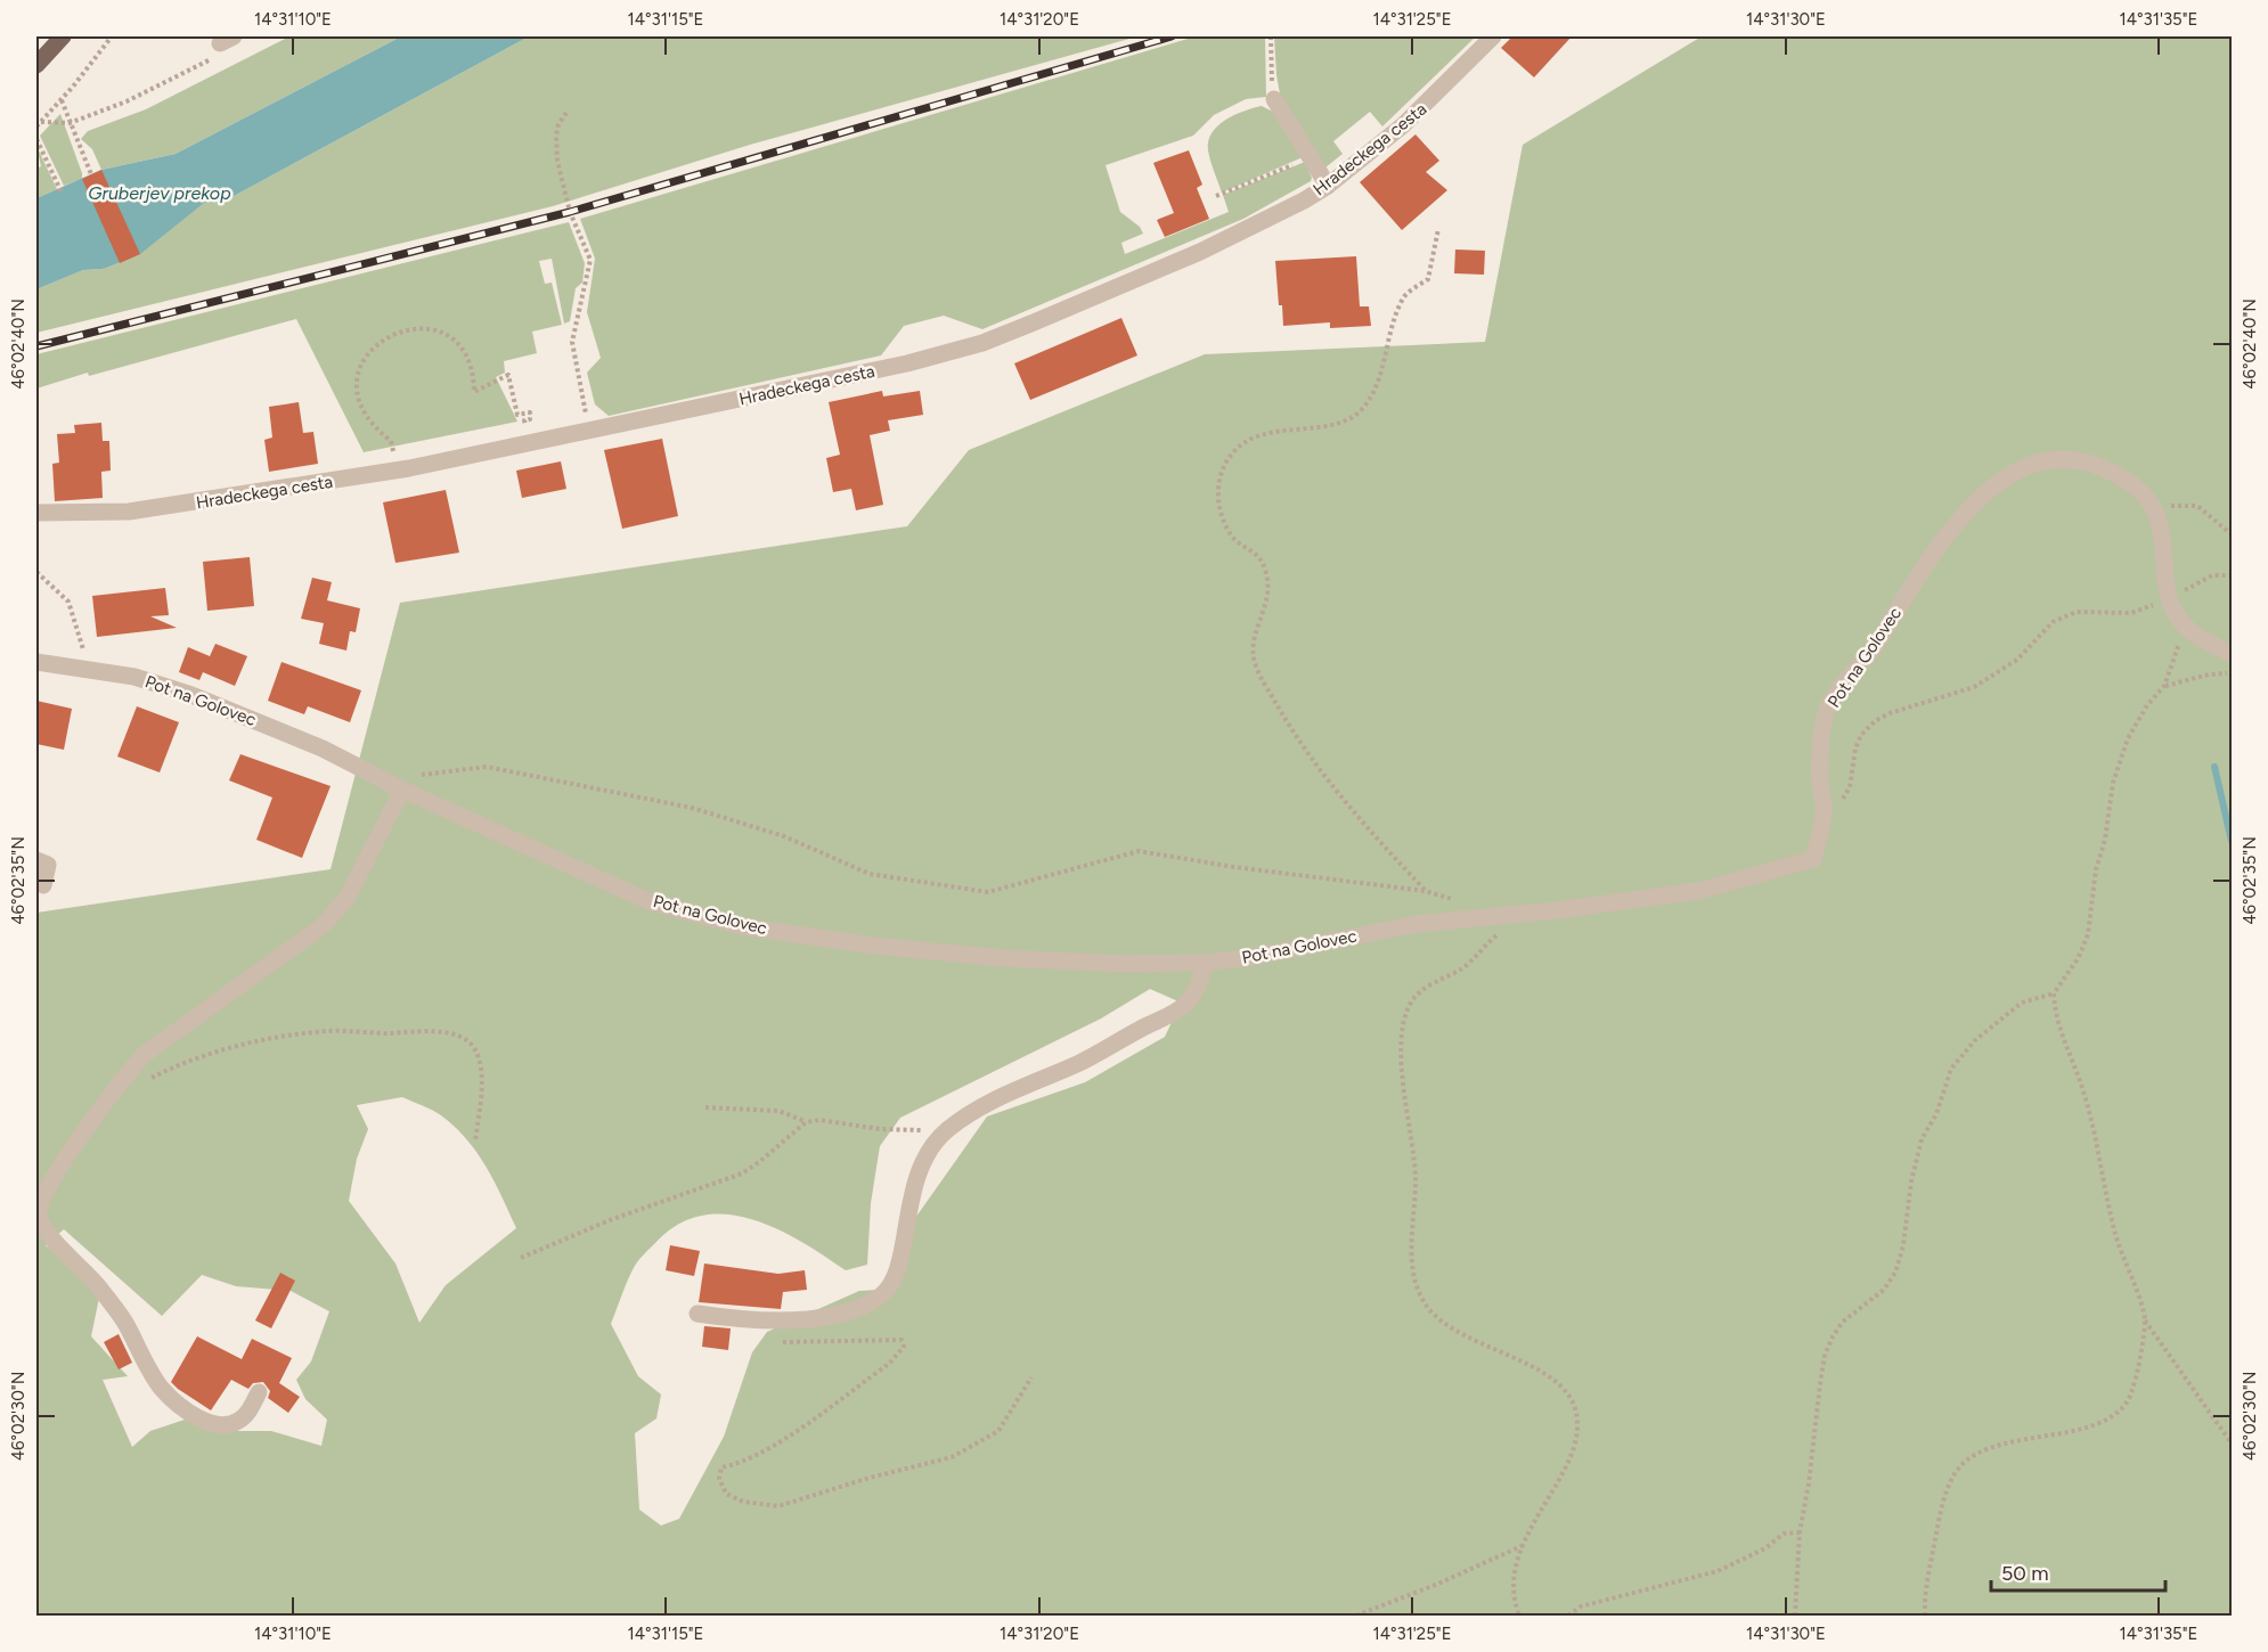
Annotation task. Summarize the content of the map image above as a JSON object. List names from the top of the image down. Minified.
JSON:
{"streets":{"street":["Hradeckega cesta","Pot na Golovec"]},"water":["Gruberjev prekop"],"scale_bar":"50 m","coordinates":["14°31'10\"E","14°31'15\"E","14°31'20\"E","14°31'25\"E","14°31'30\"E","14°31'35\"E","46°02'40\"N","46°02'35\"N","46°02'30\"N"]}
